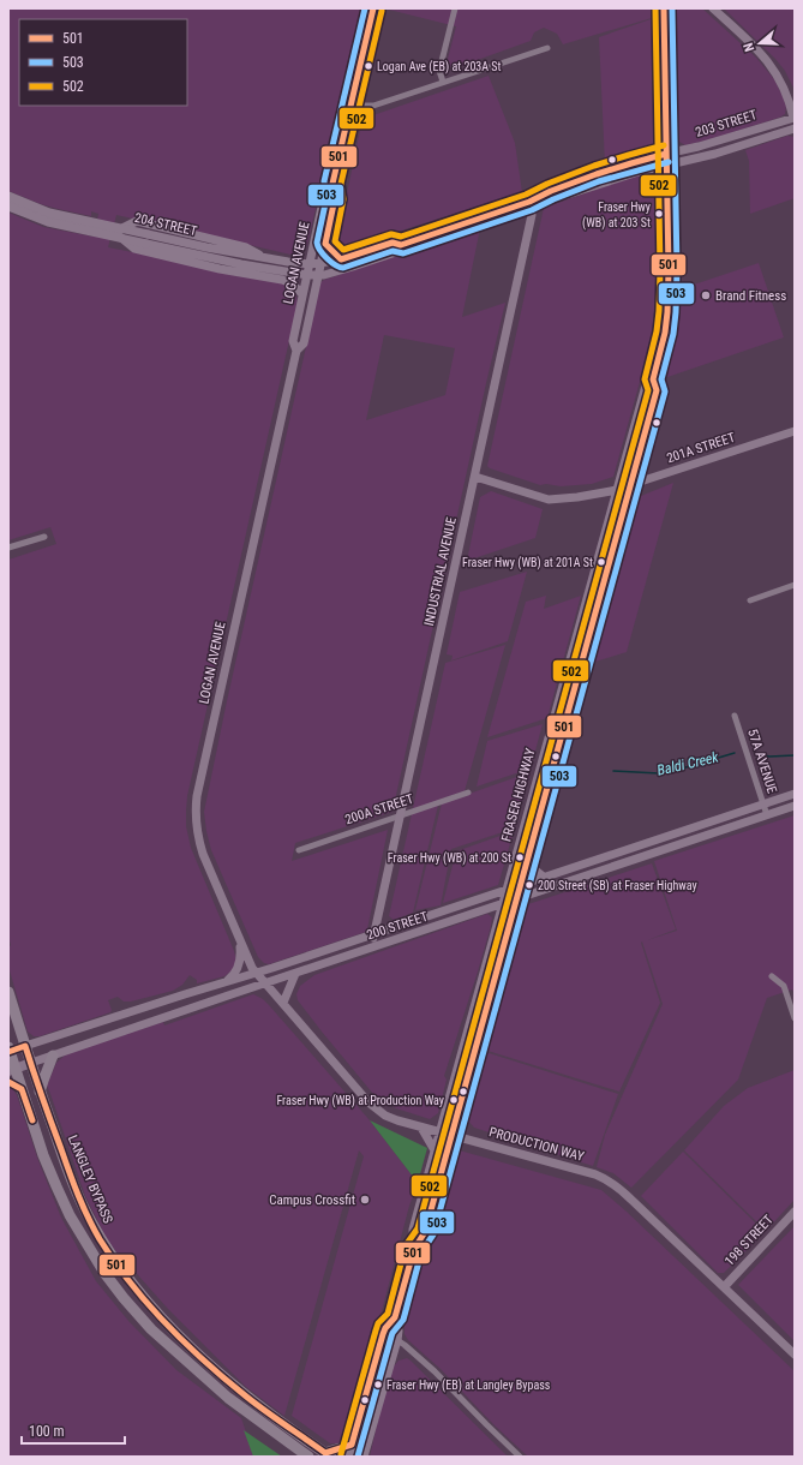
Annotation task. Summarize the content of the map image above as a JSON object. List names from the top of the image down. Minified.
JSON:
{"streets":{"highway":["LANGLEY BYPASS"],"main road":["203 STREET","204 STREET","LOGAN AVENUE","201A STREET","INDUSTRIAL AVENUE","FRASER HIGHWAY","200 STREET","PRODUCTION WAY","198 STREET"],"street":["57A AVENUE","200A STREET"]},"crossings":[["203 STREET","204 STREET"],["203 STREET","LOGAN AVENUE"],["203 STREET","INDUSTRIAL AVENUE"],["203 STREET","FRASER HIGHWAY"],["204 STREET","LOGAN AVENUE"],["LOGAN AVENUE","200 STREET"],["LOGAN AVENUE","PRODUCTION WAY"],["201A STREET","INDUSTRIAL AVENUE"],["201A STREET","FRASER HIGHWAY"],["INDUSTRIAL AVENUE","200A STREET"],["INDUSTRIAL AVENUE","200 STREET"],["57A AVENUE","200 STREET"],["FRASER HIGHWAY","200 STREET"],["FRASER HIGHWAY","PRODUCTION WAY"],["200 STREET","PRODUCTION WAY"],["200 STREET","LANGLEY BYPASS"],["PRODUCTION WAY","198 STREET"]],"water":["Baldi Creek"],"places":["Logan Ave (EB) at 203A St","Fraser Hwy (WB) at 203 St","Brand Fitness","Fraser Hwy (WB) at 201A St","Fraser Hwy (WB) at 200 St","200 Street (SB) at Fraser Highway","Fraser Hwy (WB) at Production Way","Campus Crossfit","Fraser Hwy (EB) at Langley Bypass"],"lines":["transit line 501","transit line 503","transit line 502"],"legend":["501","503","502"],"scale_bar":"100 m","north":"left"}
